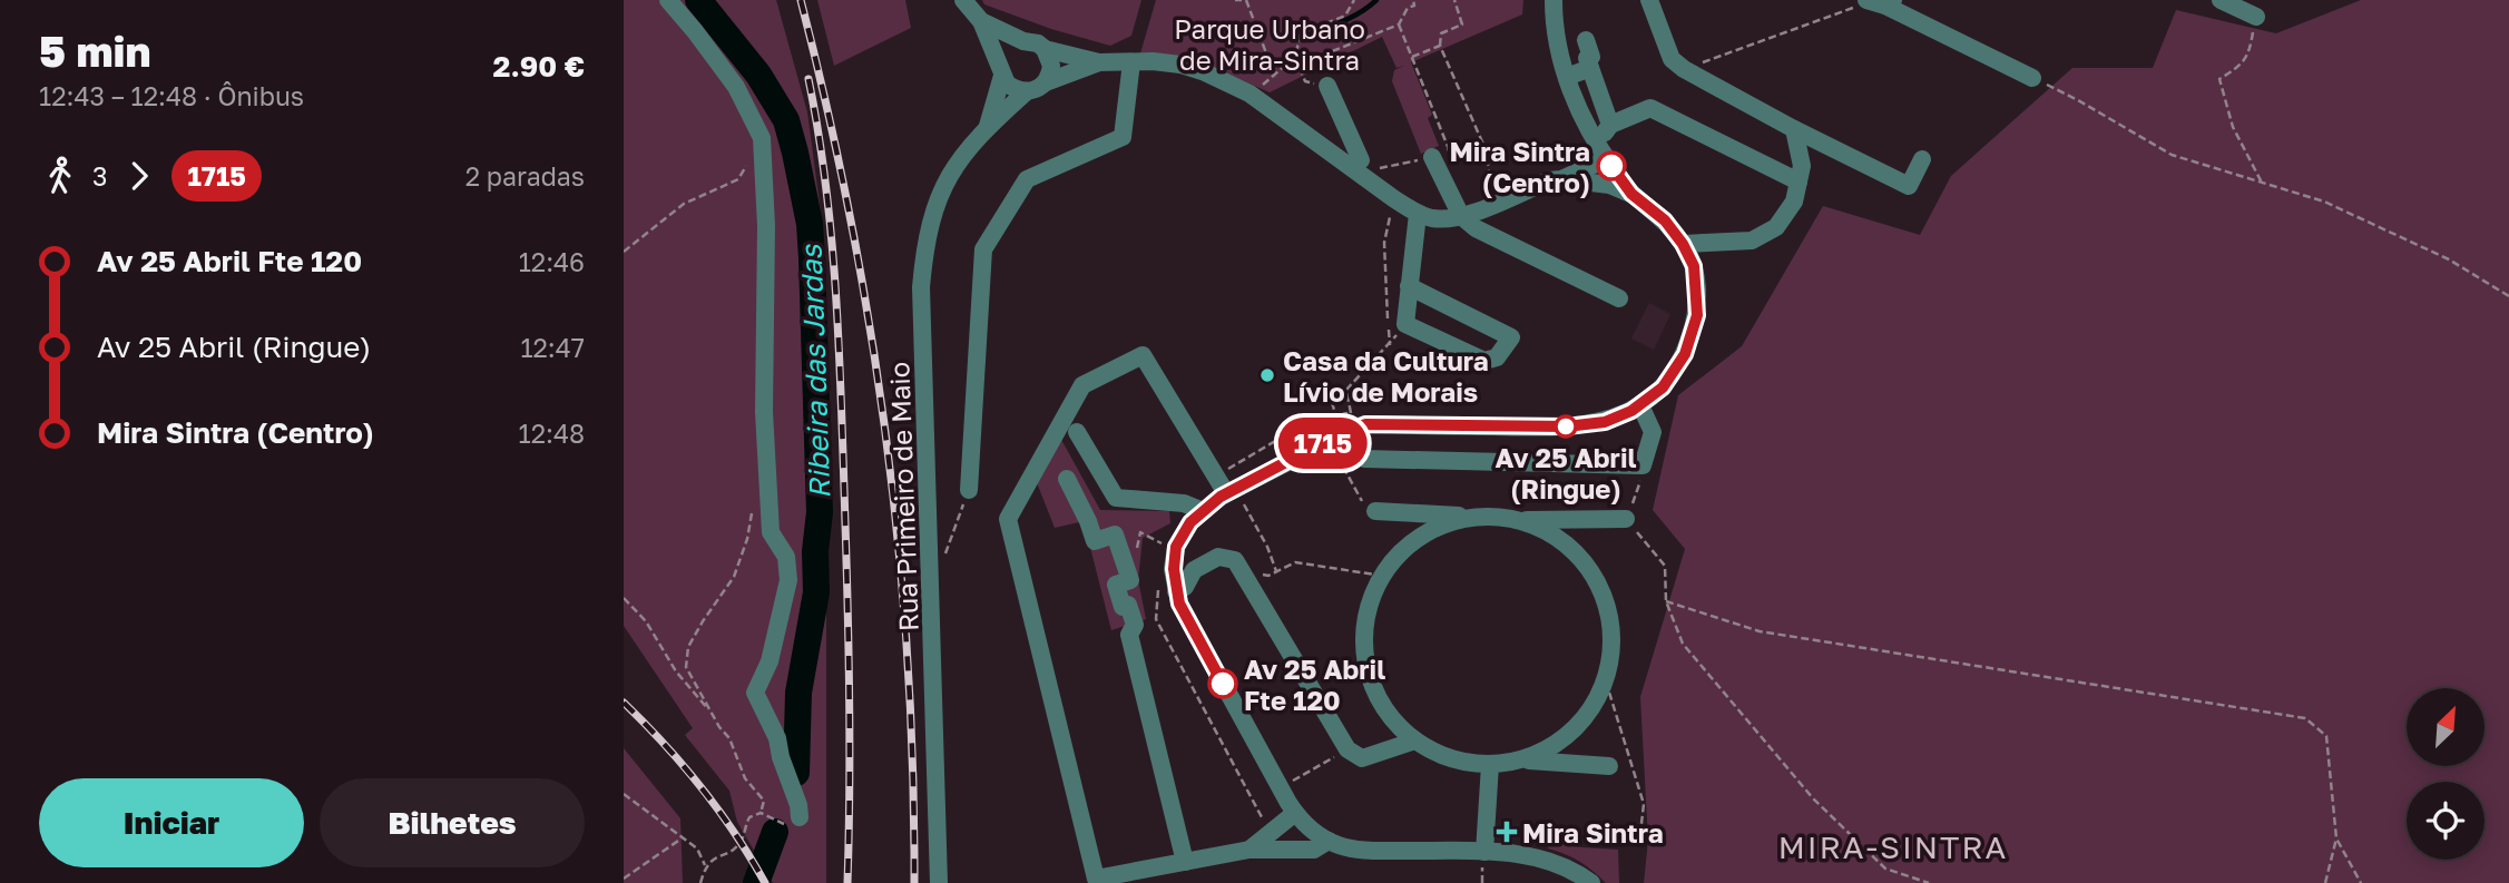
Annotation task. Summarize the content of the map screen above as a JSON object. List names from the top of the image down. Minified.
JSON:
{"streets":{"street":["Rua Primeiro de Maio"]},"districts":["MIRA-SINTRA"],"water":["Ribeira das Jardas"],"parks":["Parque Urbano de Mira-Sintra"],"places":{"other":["Mira Sintra (Centro)","Casa da Cultura Lívio de Morais","Av 25 Abril (Ringue)","Av 25 Abril Fte 120"],"health":["Mira Sintra"]},"lines":["bus line 1715"],"north":"top right","page":{"heading":["5 min","12:43 – 12:48 · Ônibus","2.90 €"],"on_map":"1715","legs":["3","1715","2 paradas"],"list":[{"name":"Av 25 Abril Fte 120","value":"12:46"},{"name":"Av 25 Abril (Ringue)","value":"12:47"},{"name":"Mira Sintra (Centro)","value":"12:48"}],"buttons":["Iniciar","Bilhetes"]}}
